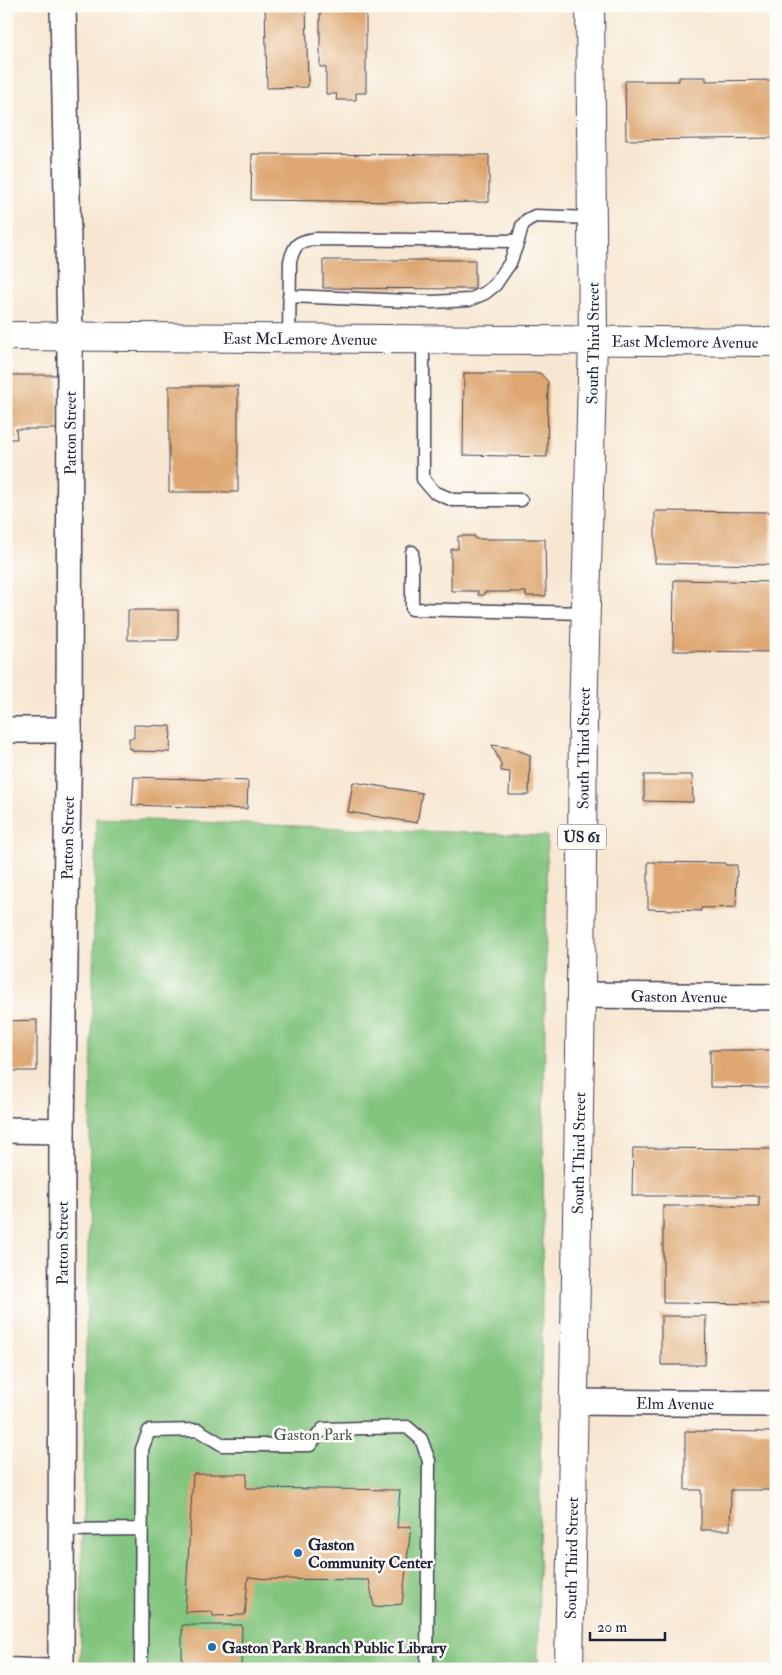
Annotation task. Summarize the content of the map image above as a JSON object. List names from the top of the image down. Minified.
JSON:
{"streets":{"main road":["East McLemore Avenue","East Mclemore Avenue","South Third Street","US 61"],"street":["Patton Street","Gaston Avenue","Elm Avenue"]},"crossings":[["East McLemore Avenue","East Mclemore Avenue"],["East McLemore Avenue","South Third Street"],["East McLemore Avenue","Patton Street"],["East Mclemore Avenue","South Third Street"],["South Third Street","Gaston Avenue"],["South Third Street","Elm Avenue"]],"parks":["Gaston Park"],"places":["Gaston Community Center","Gaston Park Branch Public Library"],"scale_bar":"20 m"}
